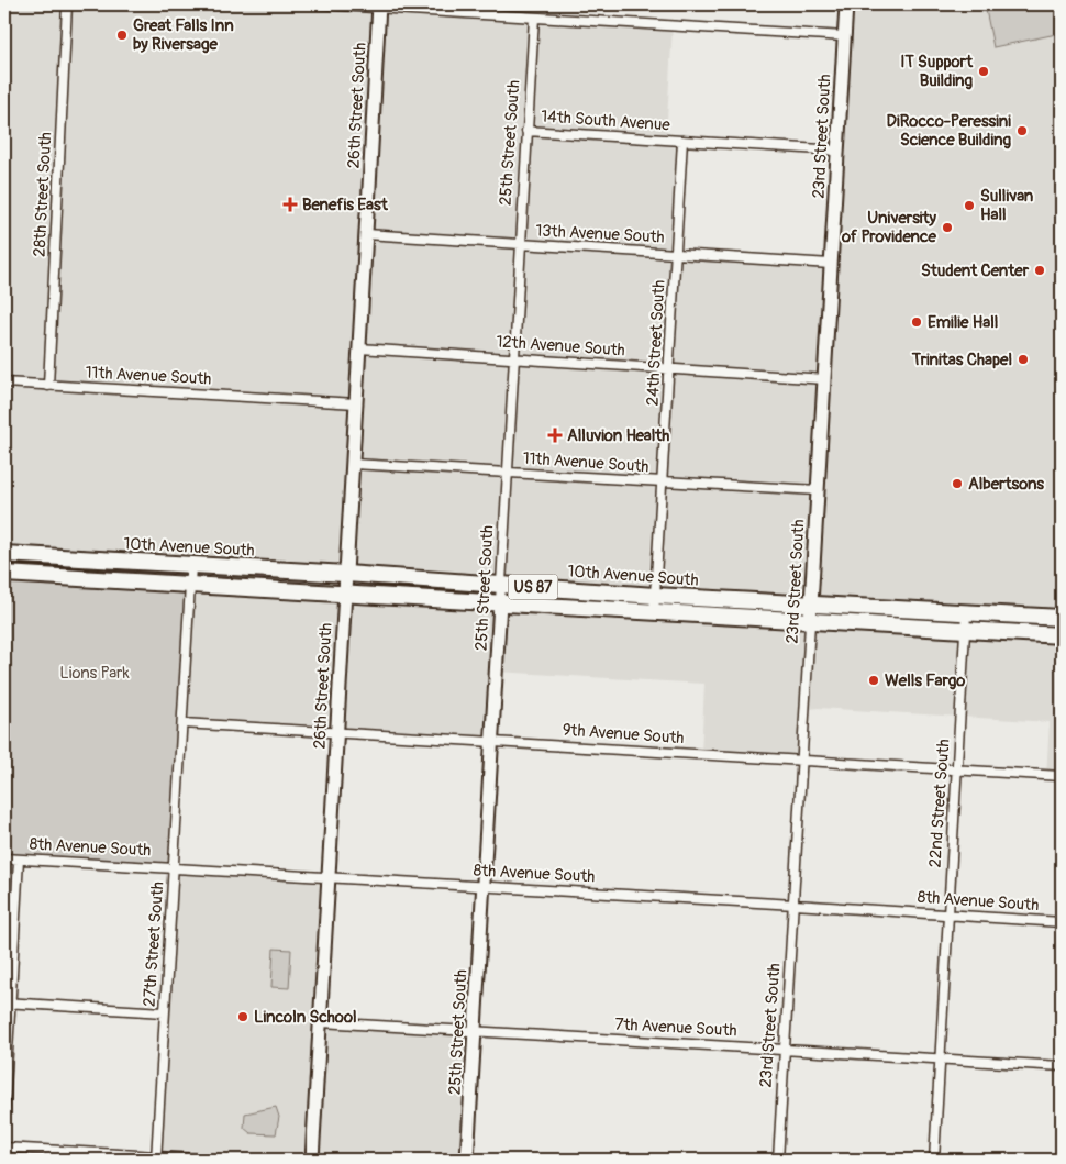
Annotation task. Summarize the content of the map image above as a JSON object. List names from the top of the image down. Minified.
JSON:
{"streets":{"highway":["10th Avenue South","US 87"],"street":["26th Street South","14th South Avenue","23rd Street South","25th Street South","28th Street South","13th Avenue South","24th Street South","12th Avenue South","11th Avenue South","9th Avenue South","22nd Street South","8th Avenue South","27th Street South","7th Avenue South"]},"crossings":[["26th Street South","13th Avenue South"],["26th Street South","12th Avenue South"],["26th Street South","11th Avenue South"],["26th Street South","10th Avenue South"],["26th Street South","US 87"],["26th Street South","9th Avenue South"],["26th Street South","8th Avenue South"],["26th Street South","7th Avenue South"],["14th South Avenue","23rd Street South"],["14th South Avenue","25th Street South"],["14th South Avenue","24th Street South"],["23rd Street South","13th Avenue South"],["23rd Street South","12th Avenue South"],["23rd Street South","11th Avenue South"],["23rd Street South","10th Avenue South"],["23rd Street South","US 87"],["23rd Street South","9th Avenue South"],["23rd Street South","8th Avenue South"],["23rd Street South","7th Avenue South"],["25th Street South","13th Avenue South"],["25th Street South","12th Avenue South"],["25th Street South","11th Avenue South"],["25th Street South","10th Avenue South"],["25th Street South","US 87"],["25th Street South","9th Avenue South"],["25th Street South","8th Avenue South"],["25th Street South","7th Avenue South"],["28th Street South","11th Avenue South"],["13th Avenue South","24th Street South"],["24th Street South","12th Avenue South"],["24th Street South","11th Avenue South"],["24th Street South","10th Avenue South"],["24th Street South","US 87"],["10th Avenue South","22nd Street South"],["10th Avenue South","27th Street South"],["US 87","22nd Street South"],["US 87","27th Street South"],["9th Avenue South","22nd Street South"],["9th Avenue South","27th Street South"],["22nd Street South","8th Avenue South"],["22nd Street South","7th Avenue South"],["8th Avenue South","27th Street South"]],"parks":["Lions Park"],"places":{"other":["Great Falls Inn by Riversage","IT Support Building","DiRocco-Peressini Science Building","Sullivan Hall","University of Providence","Student Center","Emilie Hall","Trinitas Chapel","Albertsons","Wells Fargo","Lincoln School"],"health":["Benefis East","Alluvion Health"]}}
